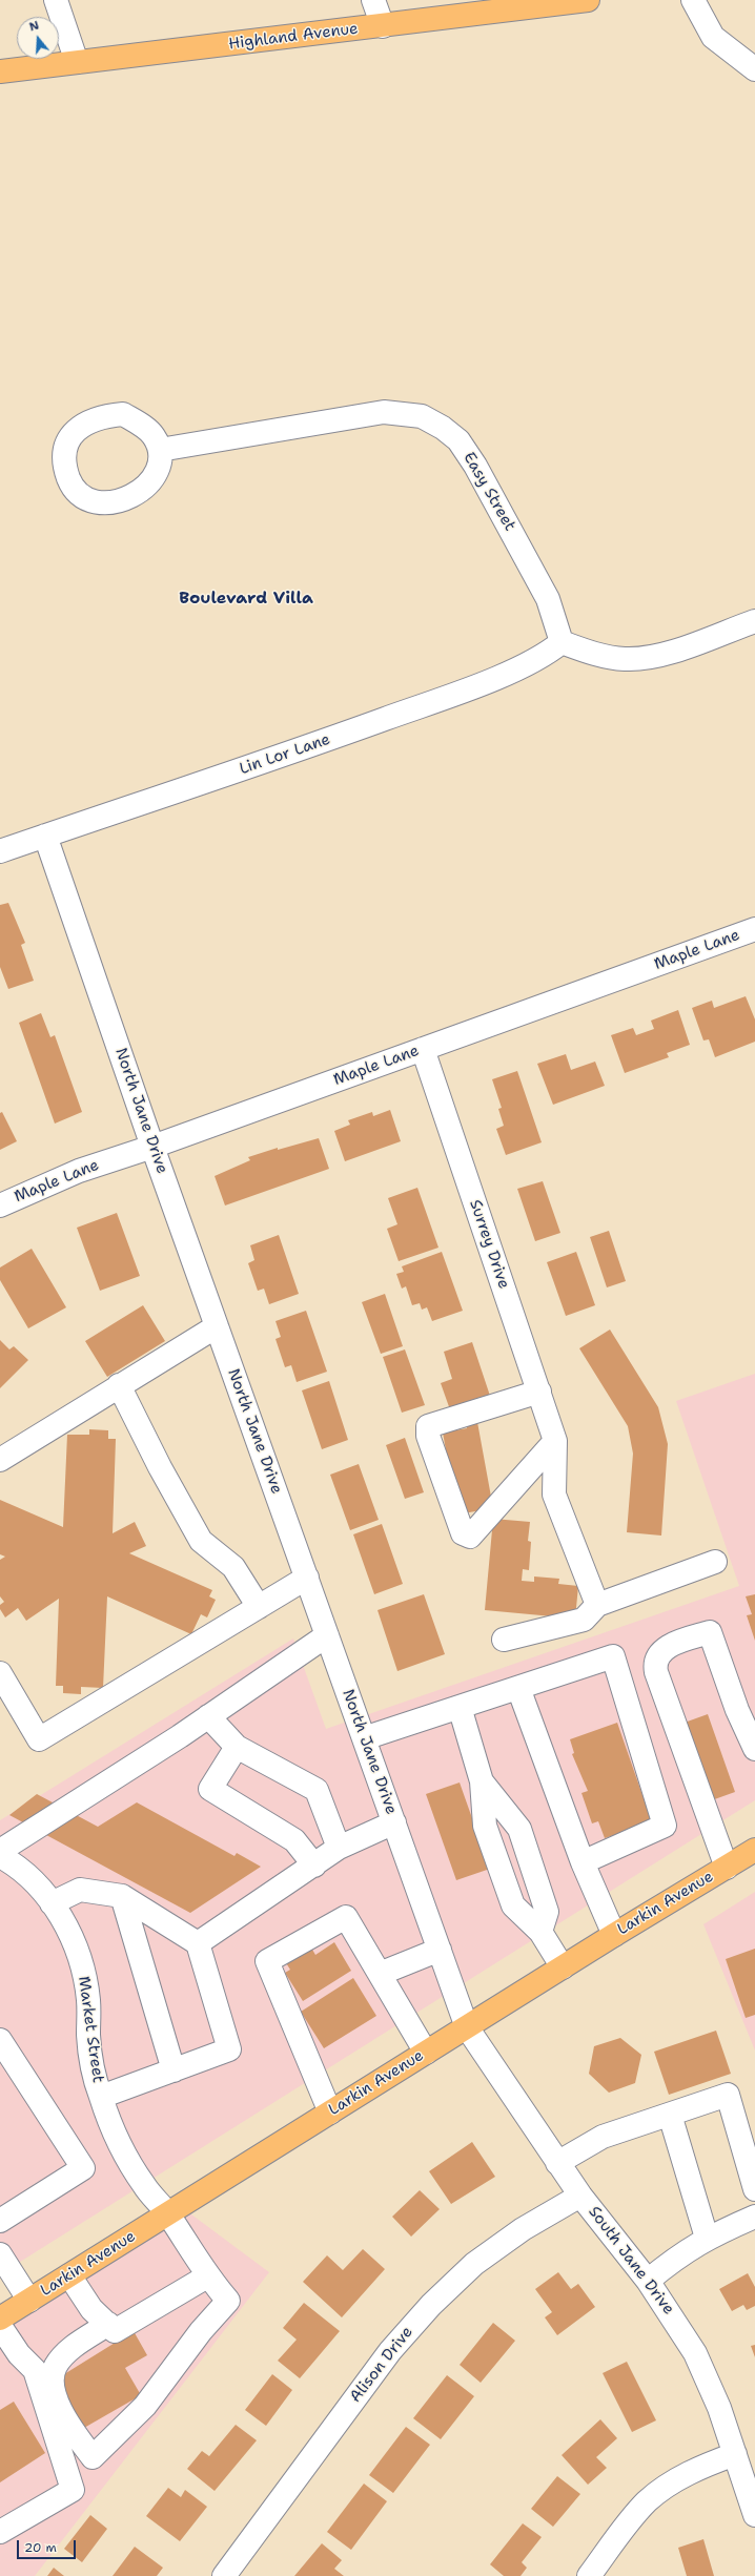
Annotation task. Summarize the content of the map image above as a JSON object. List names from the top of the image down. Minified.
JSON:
{"streets":{"main road":["Highland Avenue","Larkin Avenue"],"street":["Easy Street","Lin Lor Lane","Maple Lane","North Jane Drive","Surrey Drive","Market Street","South Jane Drive","Alison Drive"]},"crossings":[["Easy Street","Lin Lor Lane"],["Lin Lor Lane","North Jane Drive"],["Maple Lane","North Jane Drive"],["Maple Lane","Surrey Drive"],["North Jane Drive","Larkin Avenue"],["North Jane Drive","South Jane Drive"],["Larkin Avenue","Market Street"],["Larkin Avenue","South Jane Drive"],["South Jane Drive","Alison Drive"]],"districts":["Boulevard Villa"],"scale_bar":"20 m","north":"top"}
